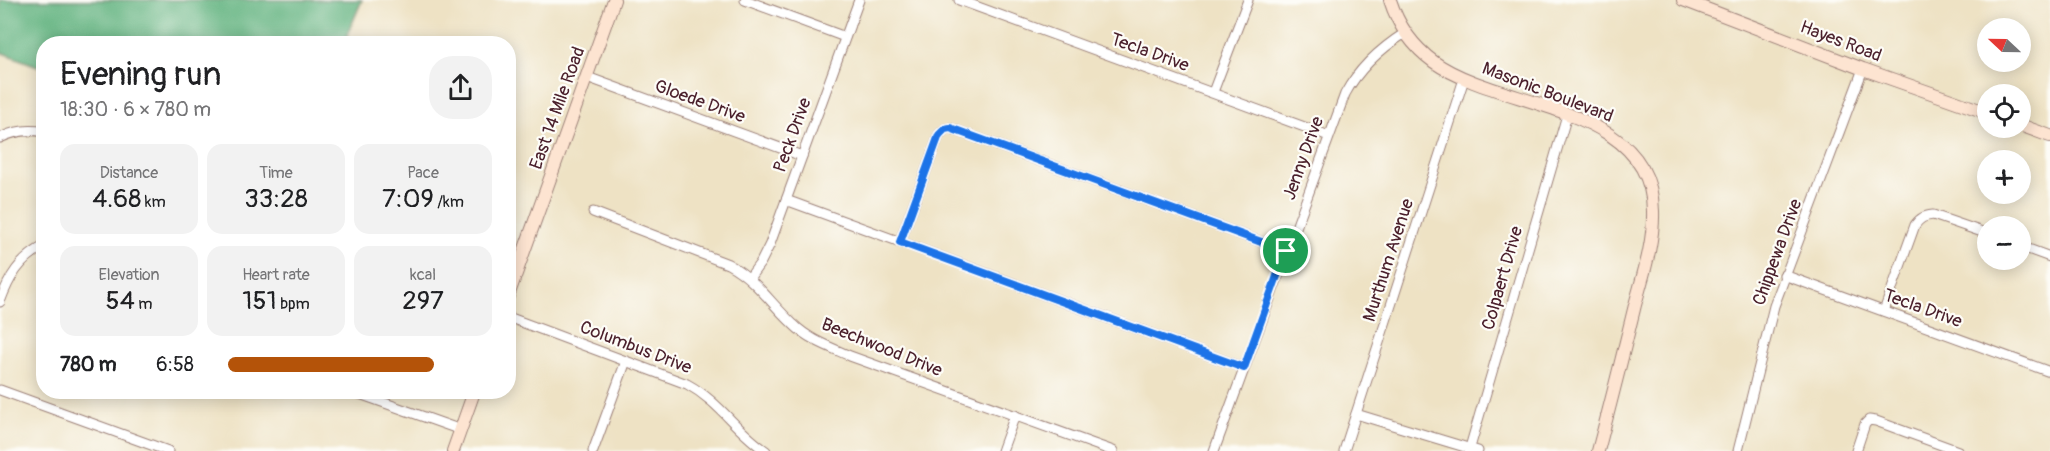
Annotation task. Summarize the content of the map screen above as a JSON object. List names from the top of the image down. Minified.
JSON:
{"streets":{"street":["Hayes Road","Tecla Drive","Masonic Boulevard","Gloede Drive","East 14 Mile Road","Peck Drive","Jenny Drive","Chippewa Drive","Murthum Avenue","Colpaert Drive","Columbus Drive","Beechwood Drive"]},"crossings":[["Hayes Road","Chippewa Drive"],["Tecla Drive","Jenny Drive"],["Tecla Drive","Chippewa Drive"],["Masonic Boulevard","Jenny Drive"],["Masonic Boulevard","Murthum Avenue"],["Masonic Boulevard","Colpaert Drive"],["Gloede Drive","East 14 Mile Road"],["Gloede Drive","Peck Drive"],["Peck Drive","Beechwood Drive"]],"north":"left","page":{"map_buttons":["+","−"],"heading":["Evening run","18:30 · 6 × 780 m"],"stats":[["Distance","4.68 km"],["Time","33:28"],["Pace","7:09 /km"],["Elevation","54 m"],["Heart rate","151 bpm"],["kcal","297"]],"list":[{"name":"780 m","note":"6:58"}]}}
